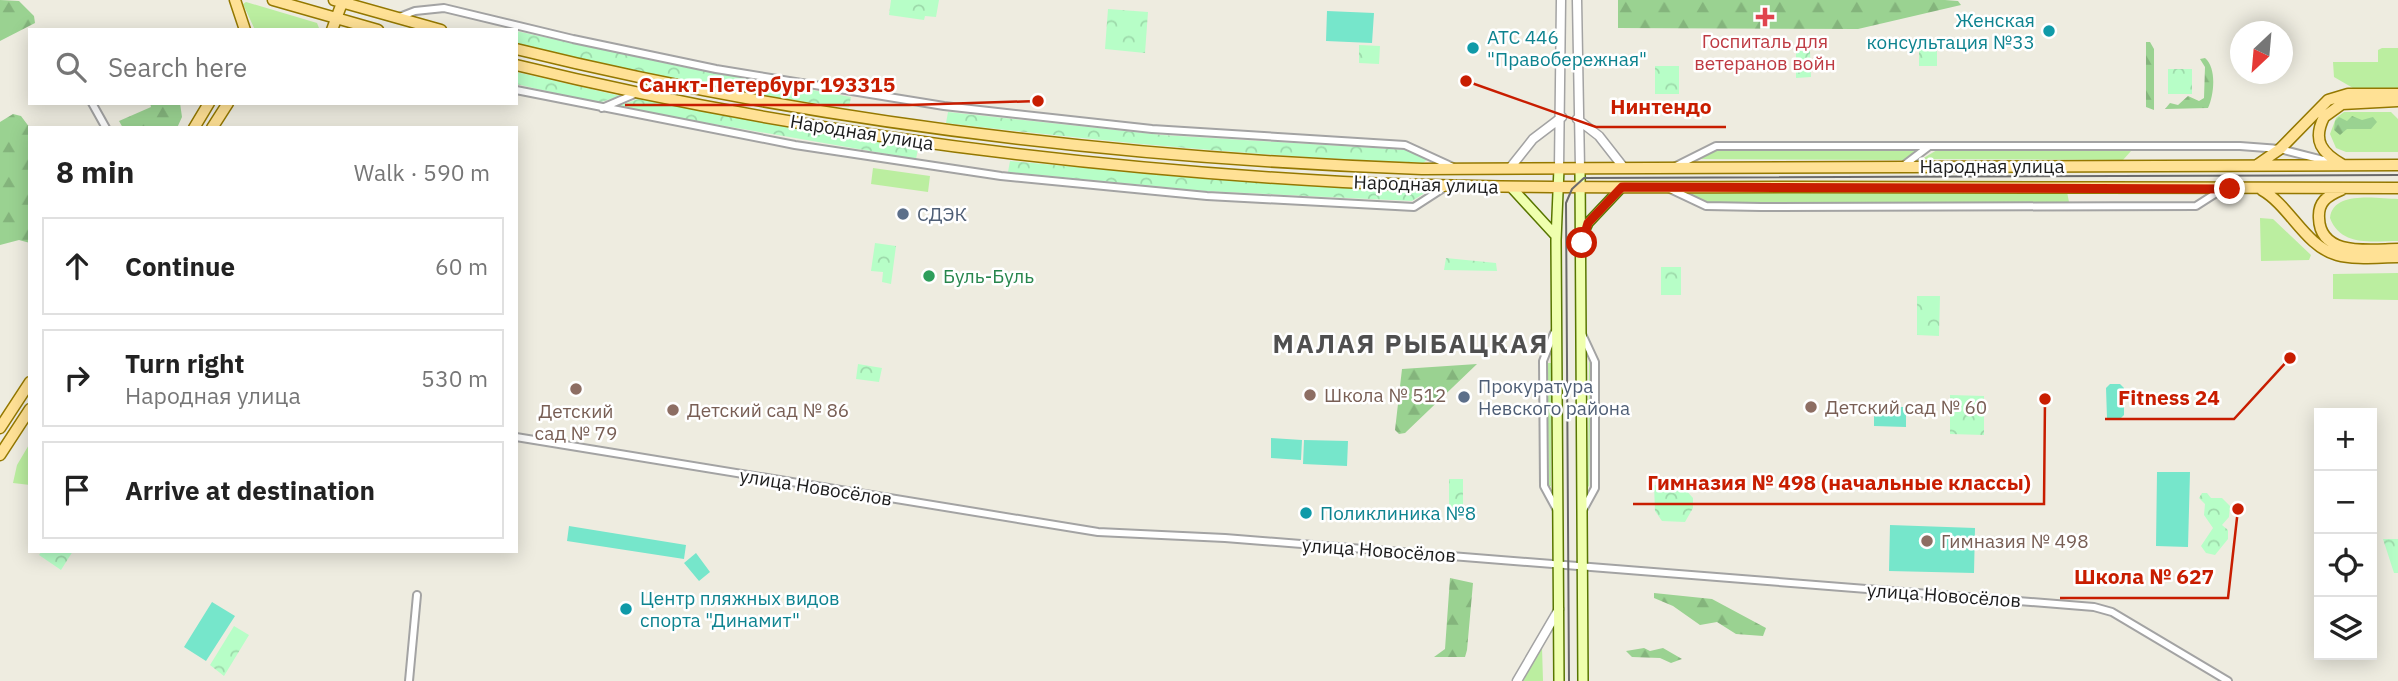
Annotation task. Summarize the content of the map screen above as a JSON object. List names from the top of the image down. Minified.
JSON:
{"streets":{"main road":["Народная улица"],"street":["улица Новосёлов"]},"districts":["МАЛАЯ РЫБАЦКАЯ"],"places":{"health":["Госпиталь для ветеранов войн"],"other":["Женская консультация №33","АТС 446 \"Правобережная\"","Нинтендо","Санкт-Петербург 193315","СДЭК","Буль-Буль","Fitness 24","Детский сад № 79","Школа № 512","Прокуратура Невского района","Гимназия № 498 (начальные классы)","Детский сад № 60","Детский сад № 86","Школа № 627","Поликлиника №8","Гимназия № 498","Центр пляжных видов спорта \"Динамит\""]},"north":"bottom left","page":{"search":"Search here","heading":["8 min","Walk · 590 m"],"list":[["Continue","60 m"],["Turn right","Народная улица","530 m"],"Arrive at destination"],"map_buttons":["+","−"]}}
